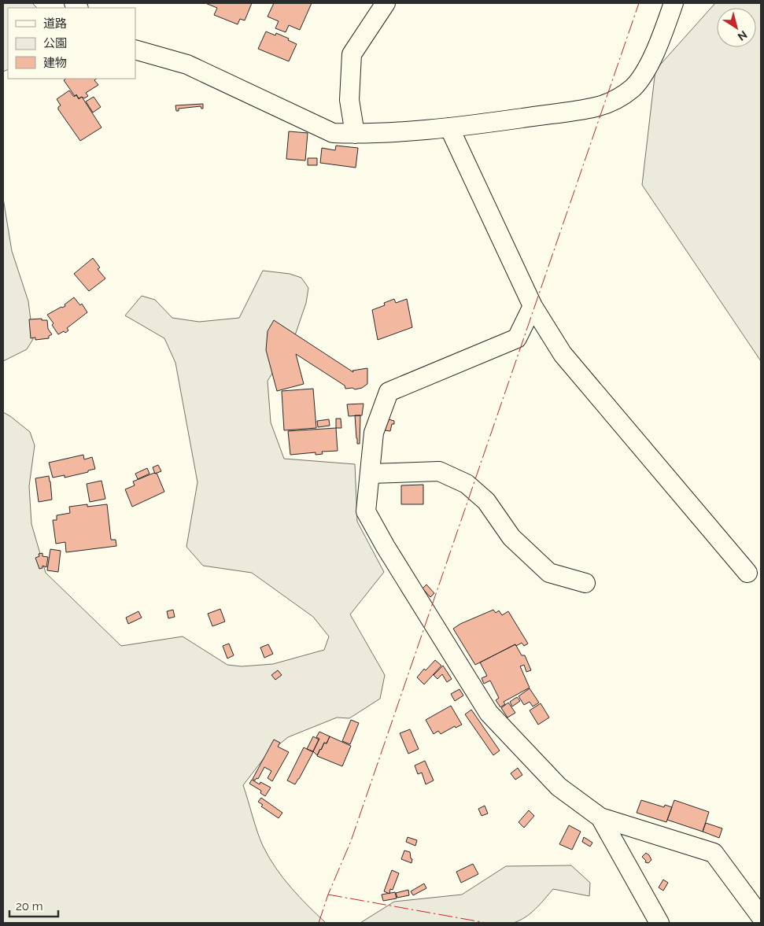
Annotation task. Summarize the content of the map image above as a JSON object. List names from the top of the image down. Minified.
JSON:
{"legend":["道路","公園","建物"],"scale_bar":"20 m","north":"bottom right"}
